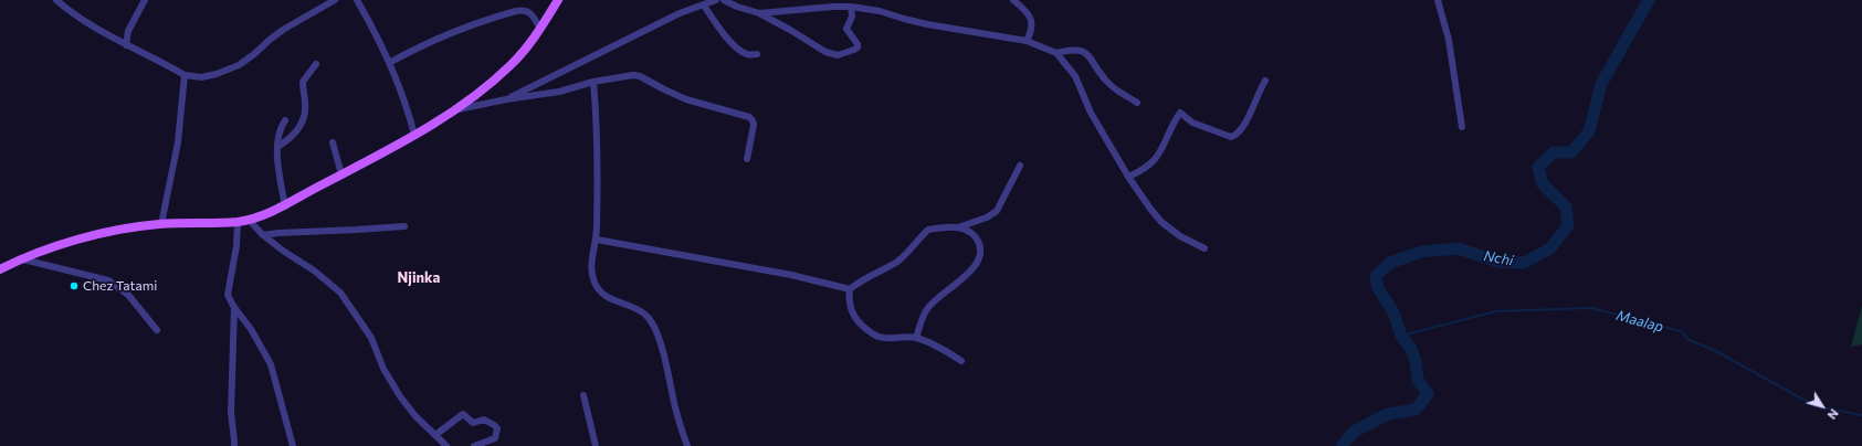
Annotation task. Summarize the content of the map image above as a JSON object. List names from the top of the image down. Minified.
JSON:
{"districts":["Njinka"],"water":["Nchi","Maalap"],"places":["Chez Tatami"],"north":"bottom right"}
